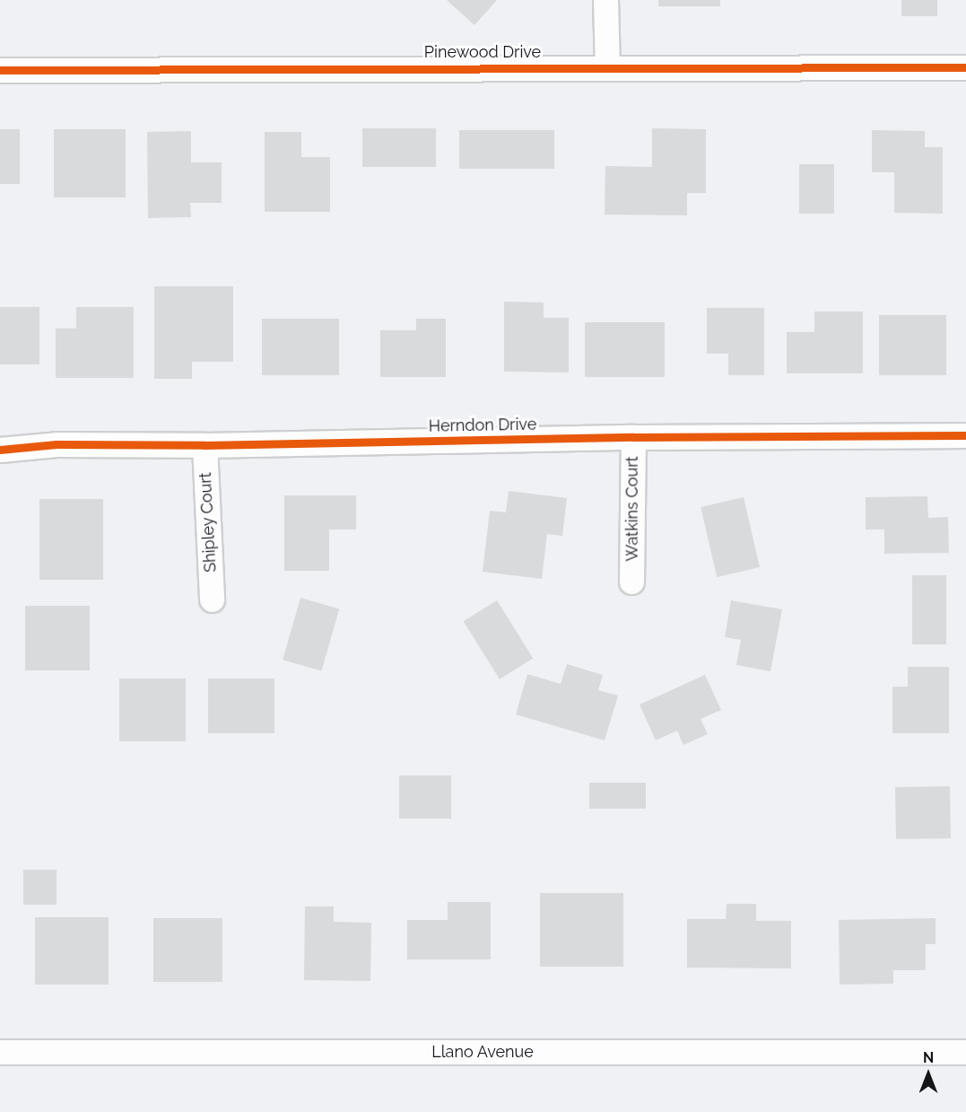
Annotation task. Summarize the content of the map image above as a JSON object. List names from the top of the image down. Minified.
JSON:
{"streets":{"street":["Pinewood Drive","Herndon Drive","Watkins Court","Shipley Court","Llano Avenue"]},"crossings":[["Herndon Drive","Watkins Court"],["Herndon Drive","Shipley Court"]],"north":"top"}
